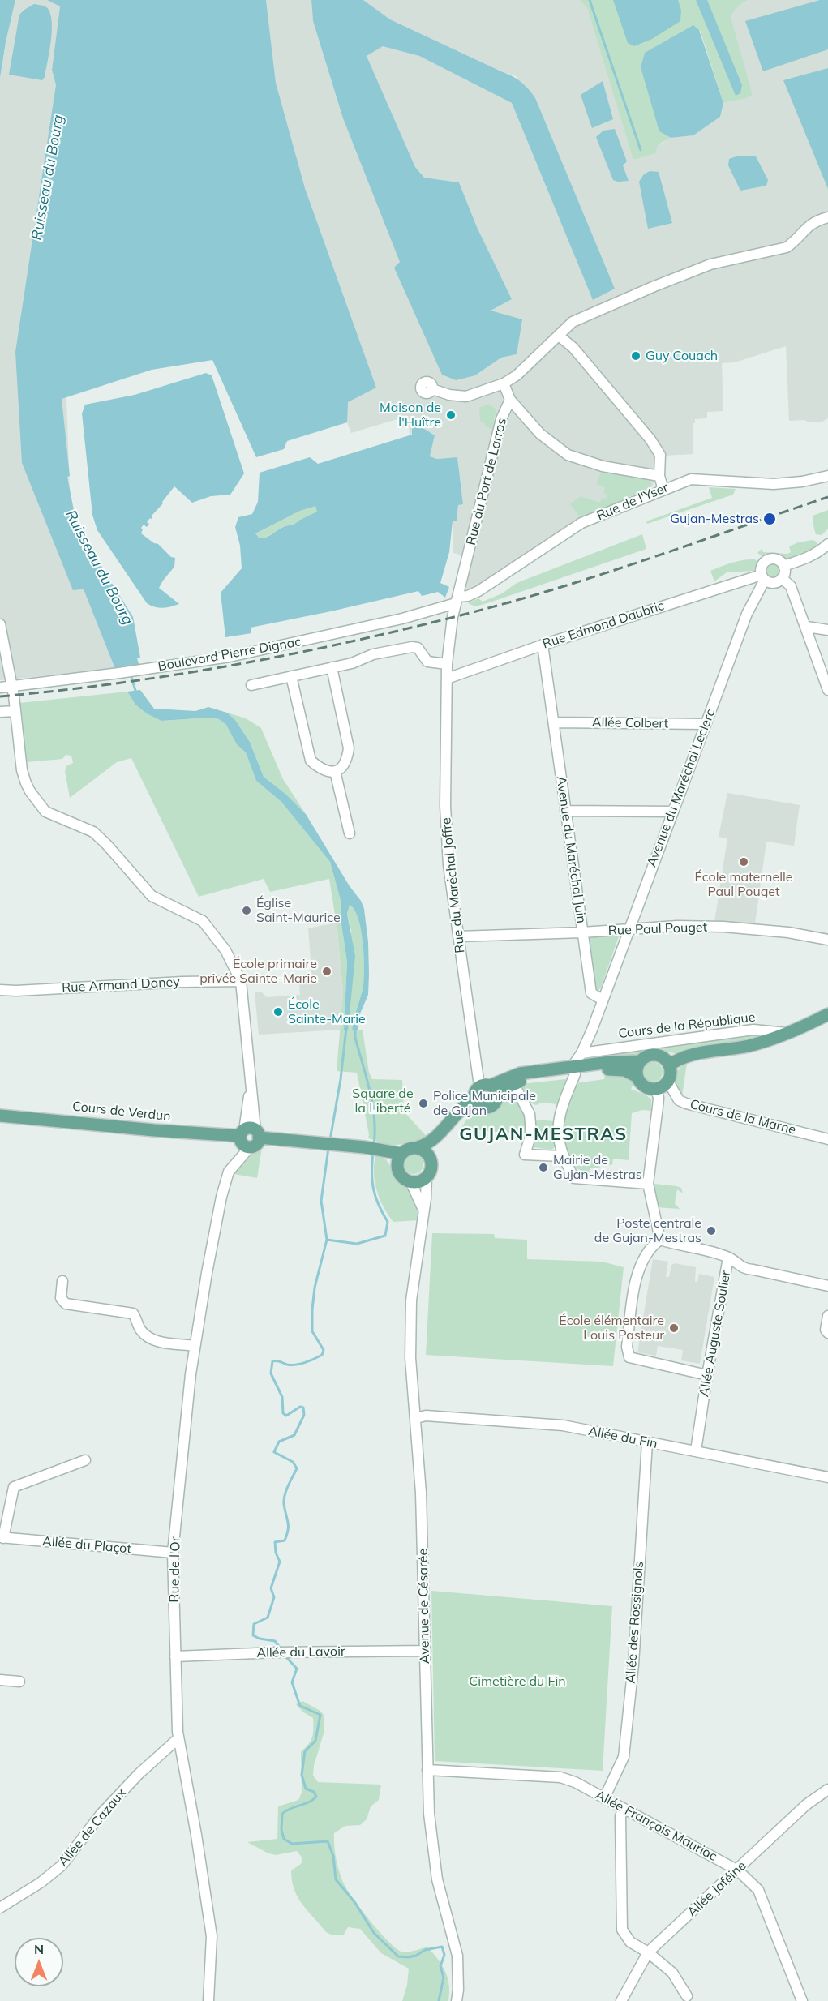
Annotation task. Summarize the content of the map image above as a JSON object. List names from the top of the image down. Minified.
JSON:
{"streets":{"main road":["Cours de la République","Cours de Verdun"],"street":["Rue du Port de Larros","Rue de l'Yser","Rue Edmond Daubric","Boulevard Pierre Dignac","Allée Colbert","Avenue du Maréchal Leclerc","Avenue du Maréchal Juin","Rue du Maréchal Joffre","Rue Paul Pouget","Rue Armand Daney","Cours de la Marne","Allée Auguste Soulier","Allée du Fin","Allée du Plaçot","Rue de l'Or","Avenue de Césarée","Allée des Rossignols","Allée du Lavoir","Allée François Mauriac","Allée de Cazaux","Allée Jaféine"]},"crossings":[["Rue du Port de Larros","Rue de l'Yser"],["Rue du Port de Larros","Boulevard Pierre Dignac"],["Rue du Port de Larros","Rue du Maréchal Joffre"],["Rue de l'Yser","Boulevard Pierre Dignac"],["Rue de l'Yser","Rue du Maréchal Joffre"],["Rue Edmond Daubric","Avenue du Maréchal Leclerc"],["Rue Edmond Daubric","Avenue du Maréchal Juin"],["Rue Edmond Daubric","Rue du Maréchal Joffre"],["Boulevard Pierre Dignac","Rue du Maréchal Joffre"],["Allée Colbert","Avenue du Maréchal Leclerc"],["Allée Colbert","Avenue du Maréchal Juin"],["Avenue du Maréchal Leclerc","Avenue du Maréchal Juin"],["Avenue du Maréchal Leclerc","Rue Paul Pouget"],["Avenue du Maréchal Juin","Rue Paul Pouget"],["Rue du Maréchal Joffre","Rue Paul Pouget"],["Cours de la République","Cours de la Marne"],["Cours de Verdun","Avenue de Césarée"],["Allée Auguste Soulier","Allée du Fin"],["Allée du Fin","Avenue de Césarée"],["Allée du Fin","Allée des Rossignols"],["Allée du Plaçot","Rue de l'Or"],["Rue de l'Or","Allée du Lavoir"],["Rue de l'Or","Allée de Cazaux"],["Avenue de Césarée","Allée du Lavoir"],["Avenue de Césarée","Allée François Mauriac"],["Allée des Rossignols","Allée François Mauriac"],["Allée François Mauriac","Allée Jaféine"]],"districts":["GUJAN-MESTRAS"],"water":["Ruisseau du Bourg"],"parks":["Square de la Liberté","Cimetière du Fin"],"places":["Guy Couach","Maison de l'Huître","Gujan-Mestras","École maternelle Paul Pouget","Église Saint-Maurice","École primaire privée Sainte-Marie","École Sainte-Marie","Police Municipale de Gujan","Mairie de Gujan-Mestras","Poste centrale de Gujan-Mestras","École élémentaire Louis Pasteur"],"north":"top"}
